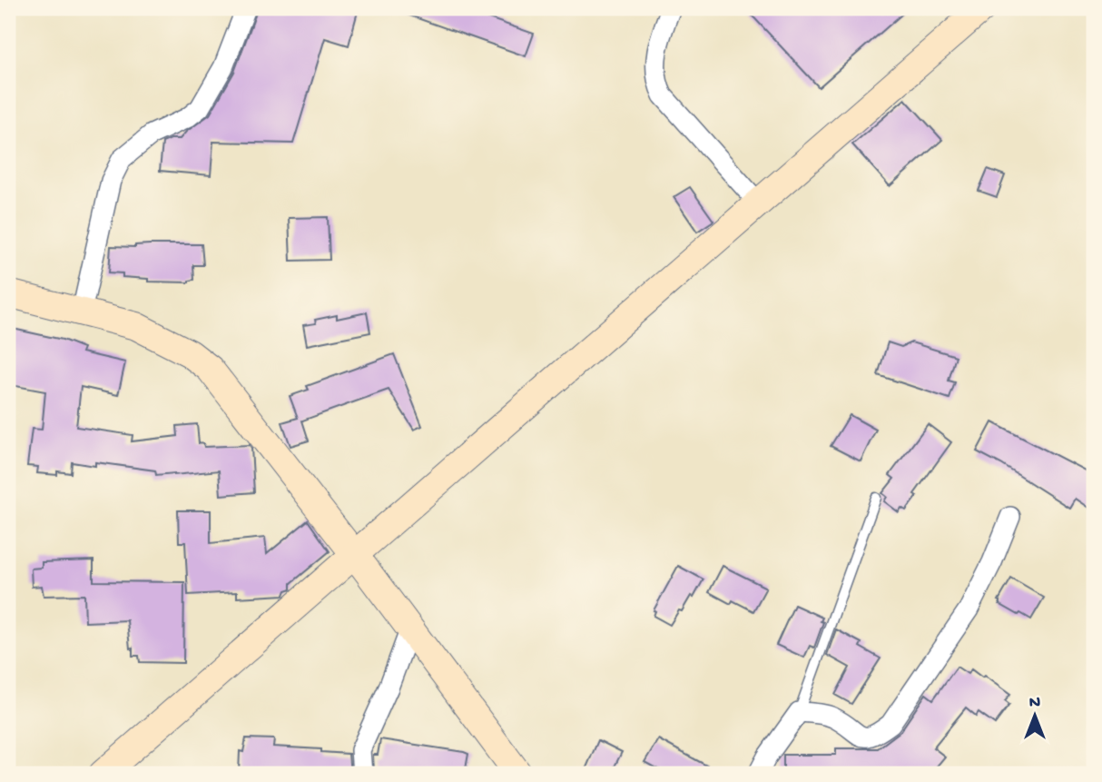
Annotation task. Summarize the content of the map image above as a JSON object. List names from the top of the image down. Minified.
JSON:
{"north":"top"}
